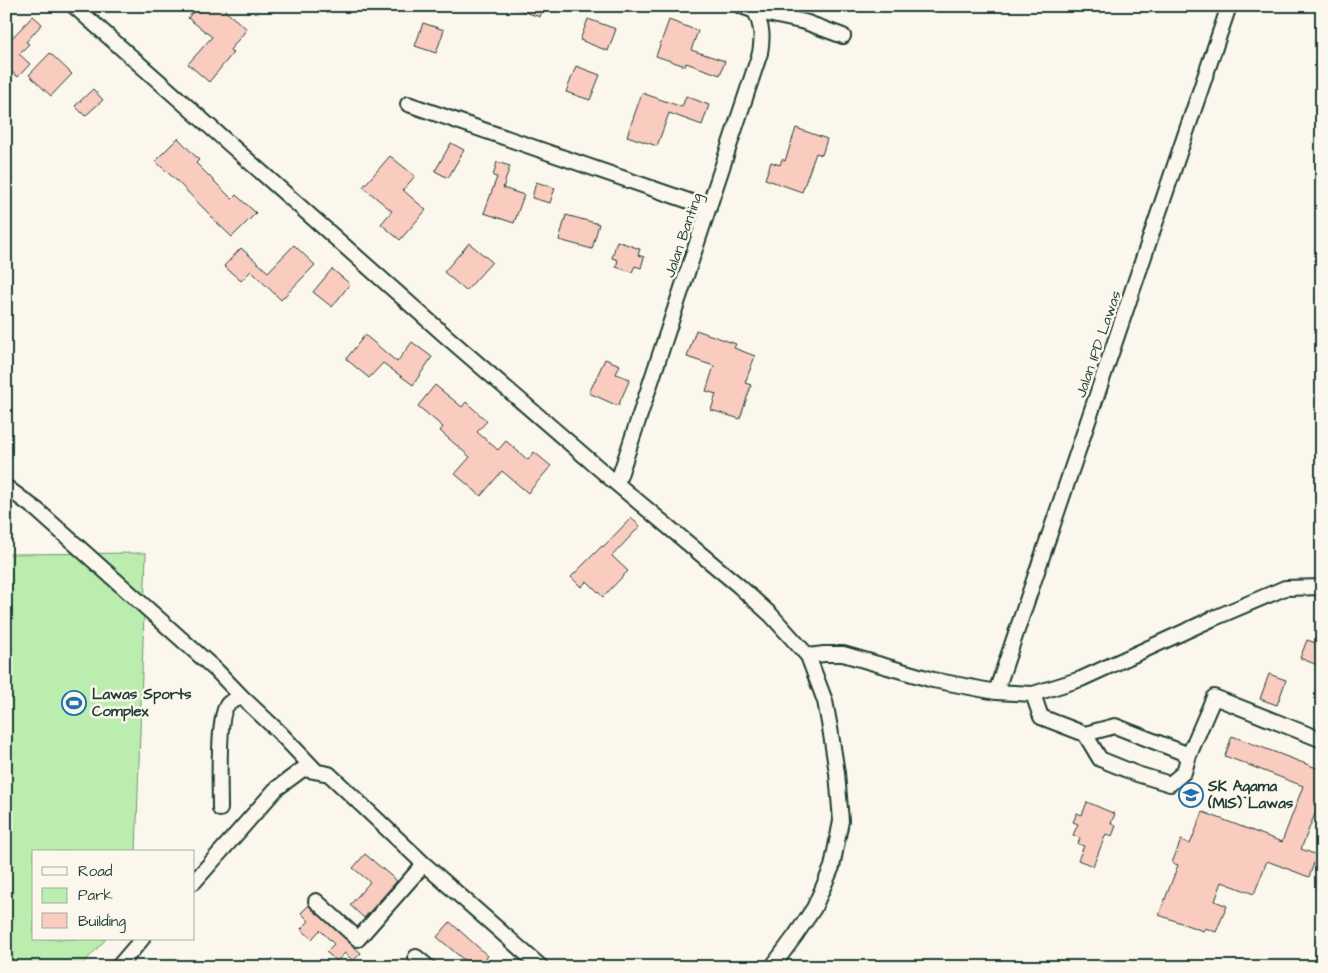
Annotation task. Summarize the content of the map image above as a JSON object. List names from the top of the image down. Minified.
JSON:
{"streets":{"street":["Jalan Banting","Jalan IPD Lawas"]},"places":{"sports":["Lawas Sports Complex"],"school or university":["SK Agama (MIS) Lawas"]},"legend":["Road","Park","Building"]}
